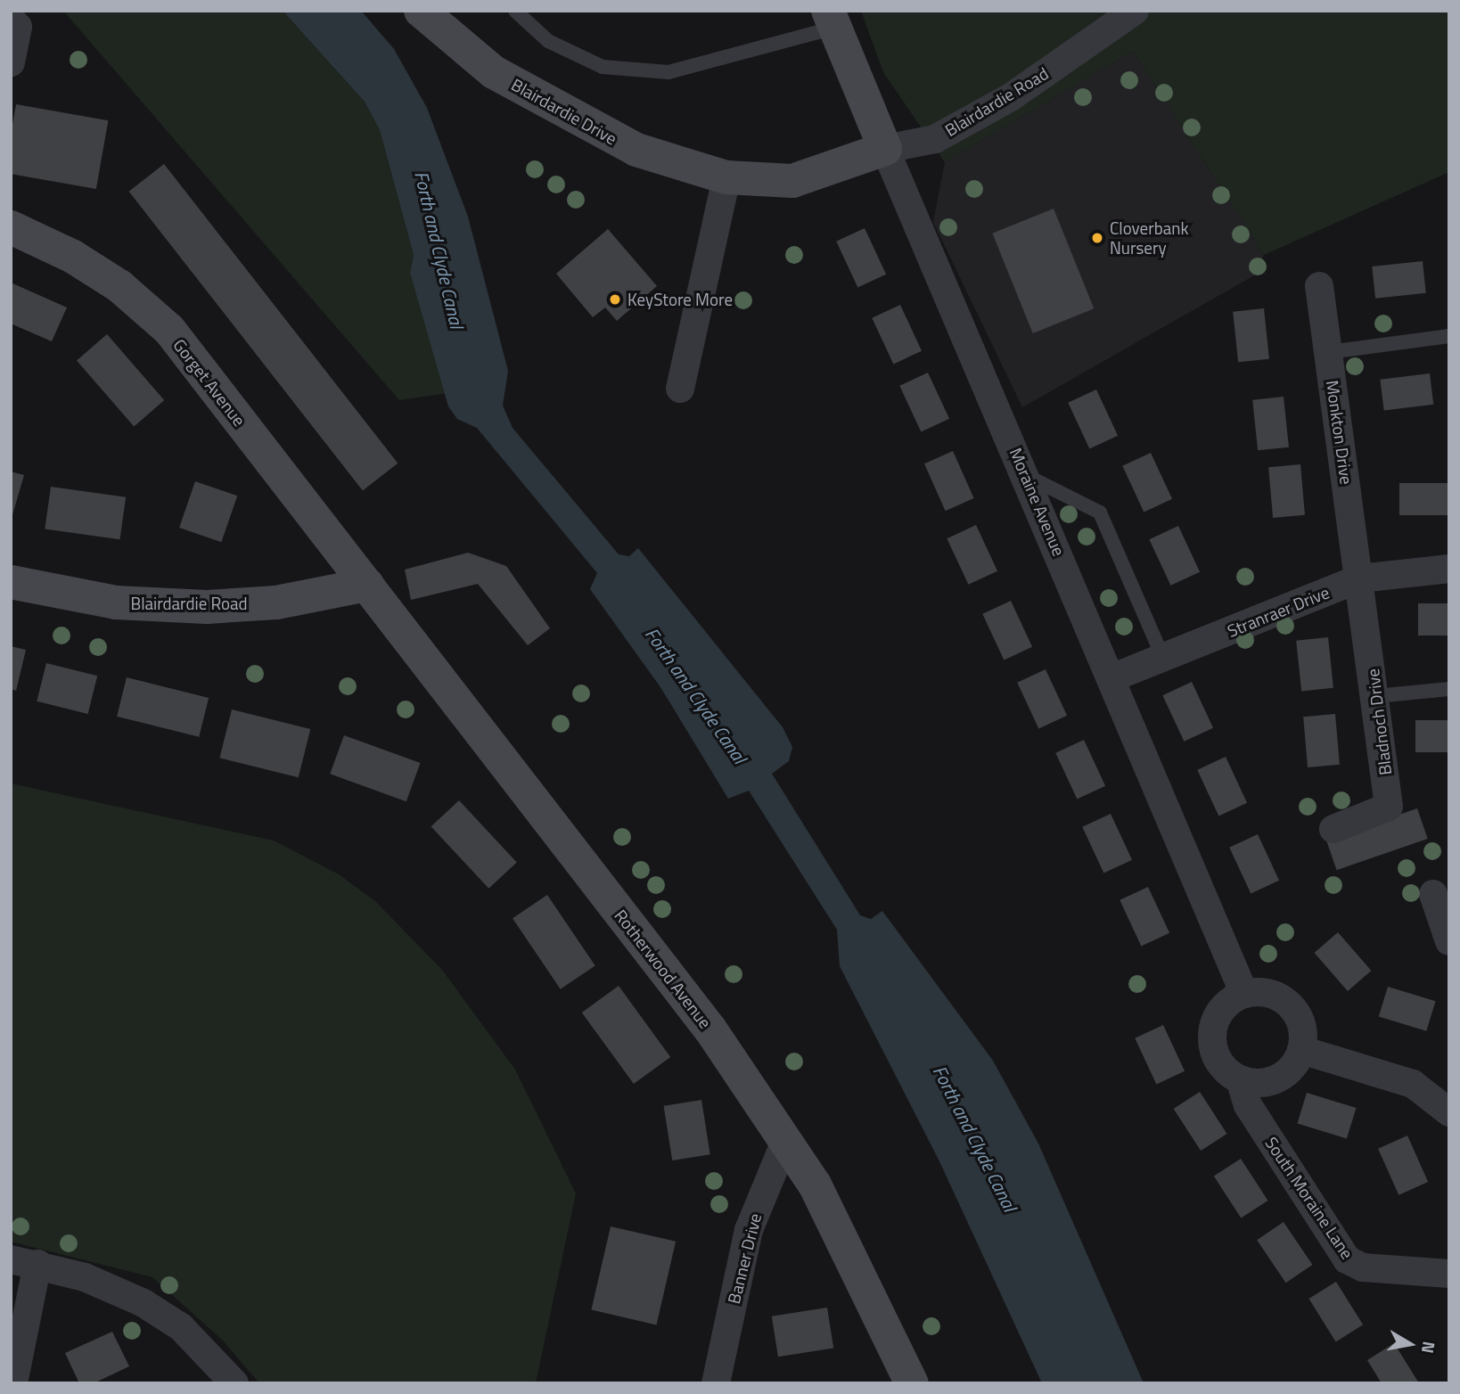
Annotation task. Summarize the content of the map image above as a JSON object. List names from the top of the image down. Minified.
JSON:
{"streets":{"street":["Blairdardie Road","Blairdardie Drive","Gorget Avenue","Monkton Drive","Moraine Avenue","Stranraer Drive","Bladnoch Drive","Rotherwood Avenue","South Moraine Lane","Banner Drive"]},"crossings":[["Blairdardie Road","Blairdardie Drive"],["Blairdardie Road","Gorget Avenue"],["Blairdardie Road","Moraine Avenue"],["Blairdardie Road","Rotherwood Avenue"],["Gorget Avenue","Rotherwood Avenue"],["Monkton Drive","Stranraer Drive"],["Monkton Drive","Bladnoch Drive"],["Moraine Avenue","Stranraer Drive"],["Moraine Avenue","South Moraine Lane"],["Stranraer Drive","Bladnoch Drive"],["Rotherwood Avenue","Banner Drive"]],"water":["Forth and Clyde Canal"],"places":["Cloverbank Nursery","KeyStore More"],"north":"right"}
